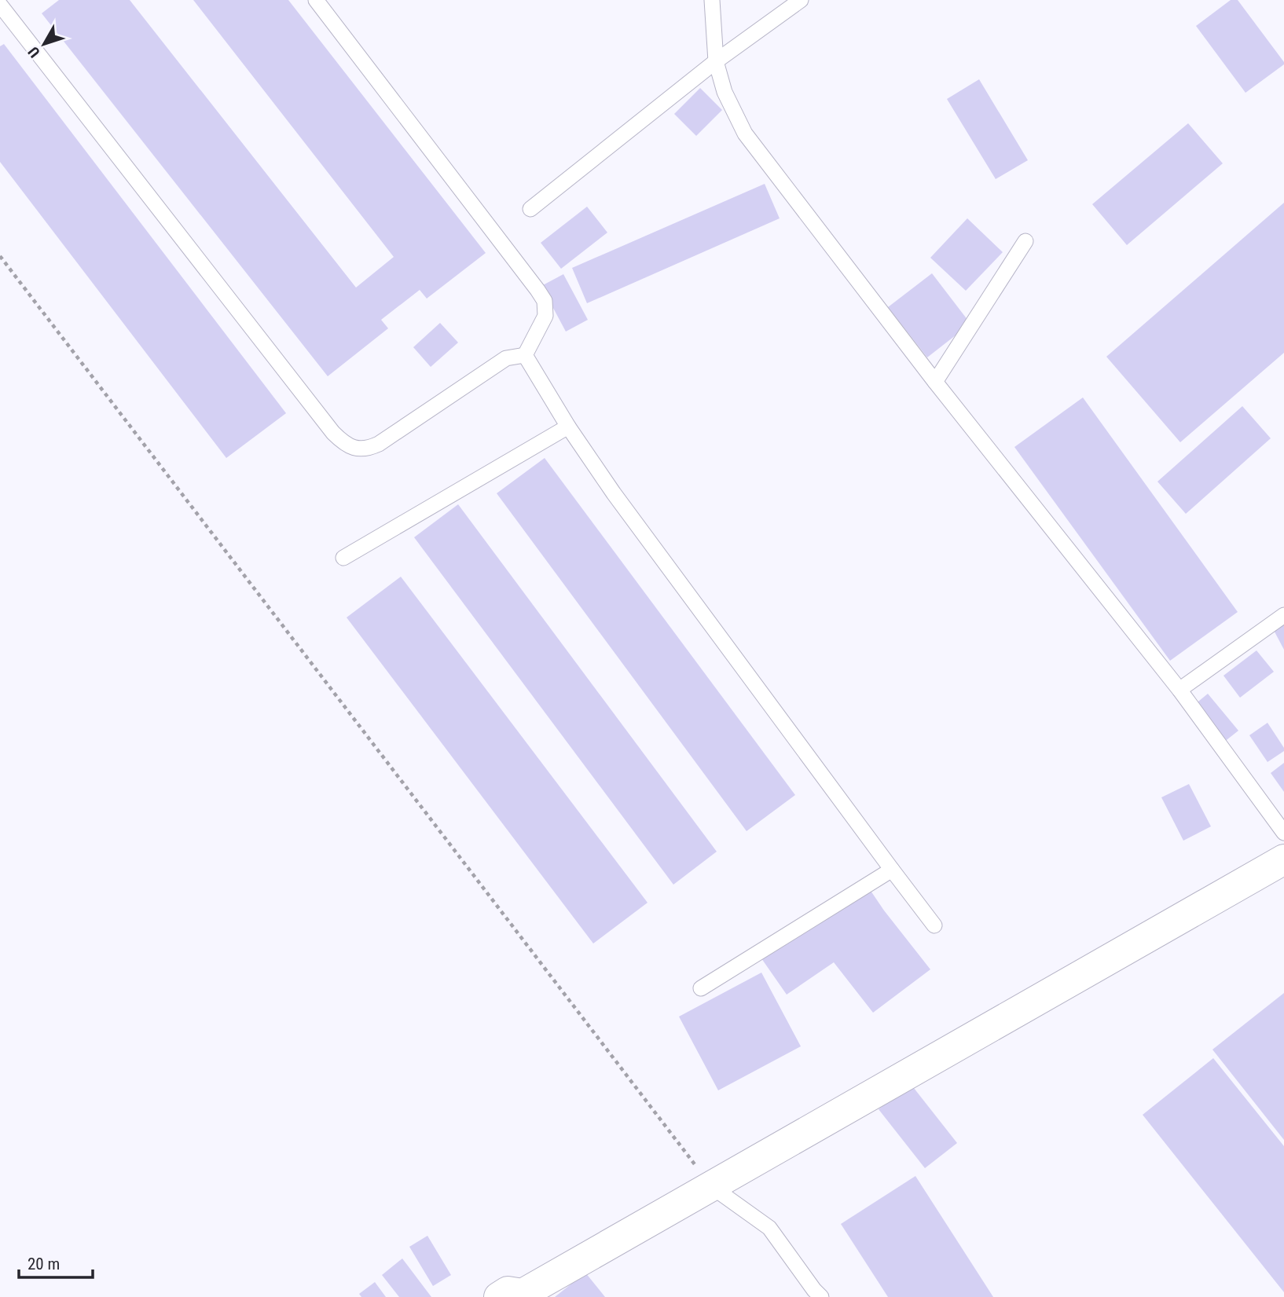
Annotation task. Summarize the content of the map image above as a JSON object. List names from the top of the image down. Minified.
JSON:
{"scale_bar":"20 m","north":"bottom left"}
